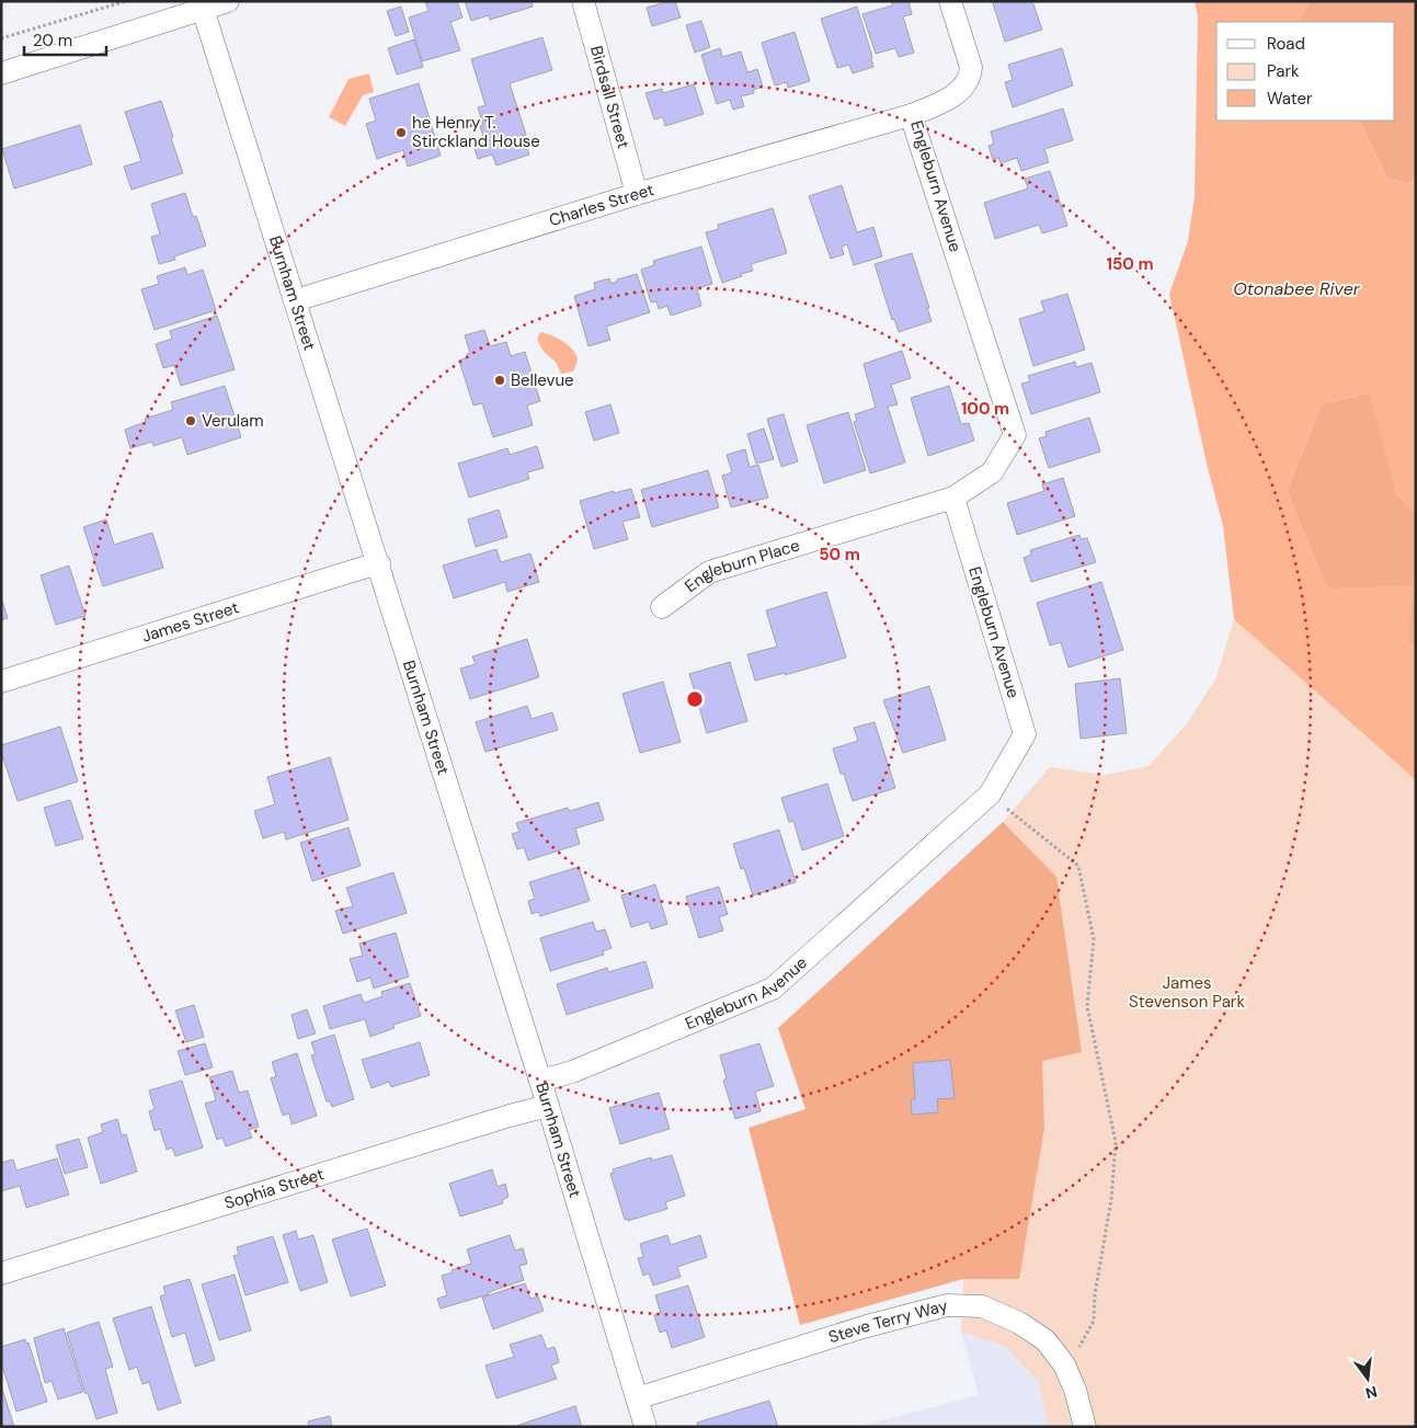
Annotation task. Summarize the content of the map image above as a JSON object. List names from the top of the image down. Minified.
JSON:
{"streets":{"street":["Birdsall Street","Engleburn Avenue","Charles Street","Burnham Street","Engleburn Place","James Street","Sophia Street","Steve Terry Way"]},"crossings":[["Birdsall Street","Charles Street"],["Engleburn Avenue","Charles Street"],["Engleburn Avenue","Burnham Street"],["Engleburn Avenue","Engleburn Place"],["Charles Street","Burnham Street"],["Burnham Street","James Street"],["Burnham Street","Sophia Street"],["Burnham Street","Steve Terry Way"]],"water":["Otonabee River"],"parks":["James Stevenson Park"],"places":["he Henry T. Stirckland House","Bellevue","Verulam"],"legend":["Road","Park","Water"],"scale_bar":"20 m","north":"bottom","rings":["150 m","100 m","50 m"]}
